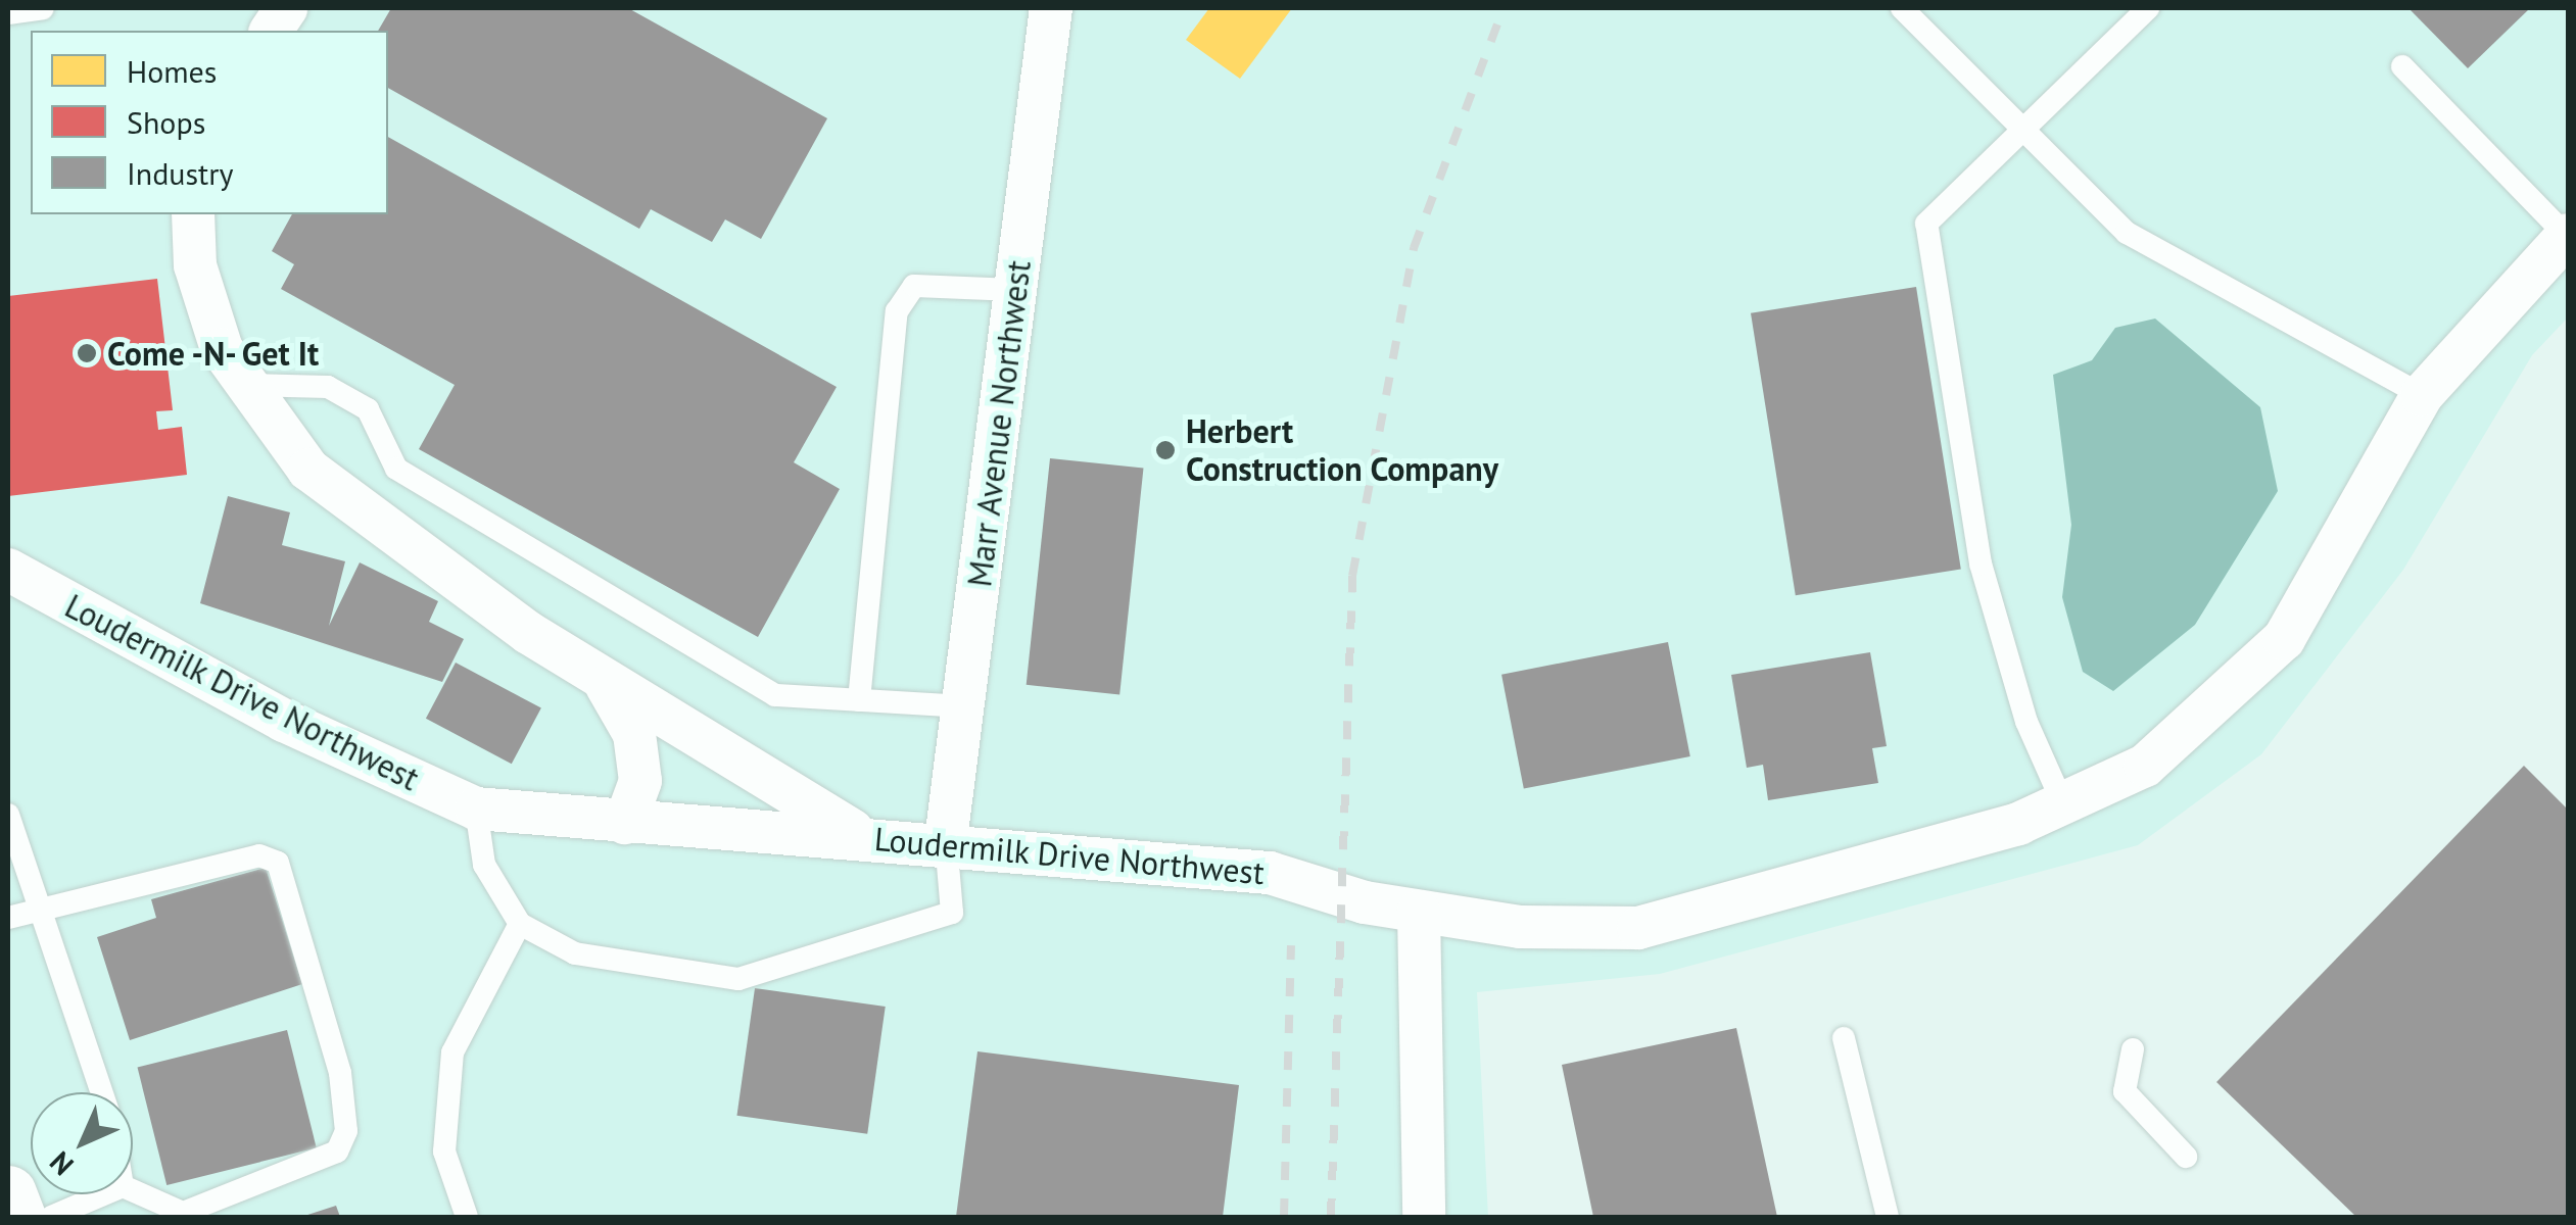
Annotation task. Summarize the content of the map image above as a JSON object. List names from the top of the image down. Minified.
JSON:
{"streets":{"street":["Marr Avenue Northwest","Loudermilk Drive Northwest"]},"crossings":[["Marr Avenue Northwest","Loudermilk Drive Northwest"]],"places":["Come -N- Get It","Herbert Construction Company"],"legend":["Homes","Shops","Industry"],"north":"bottom left"}
